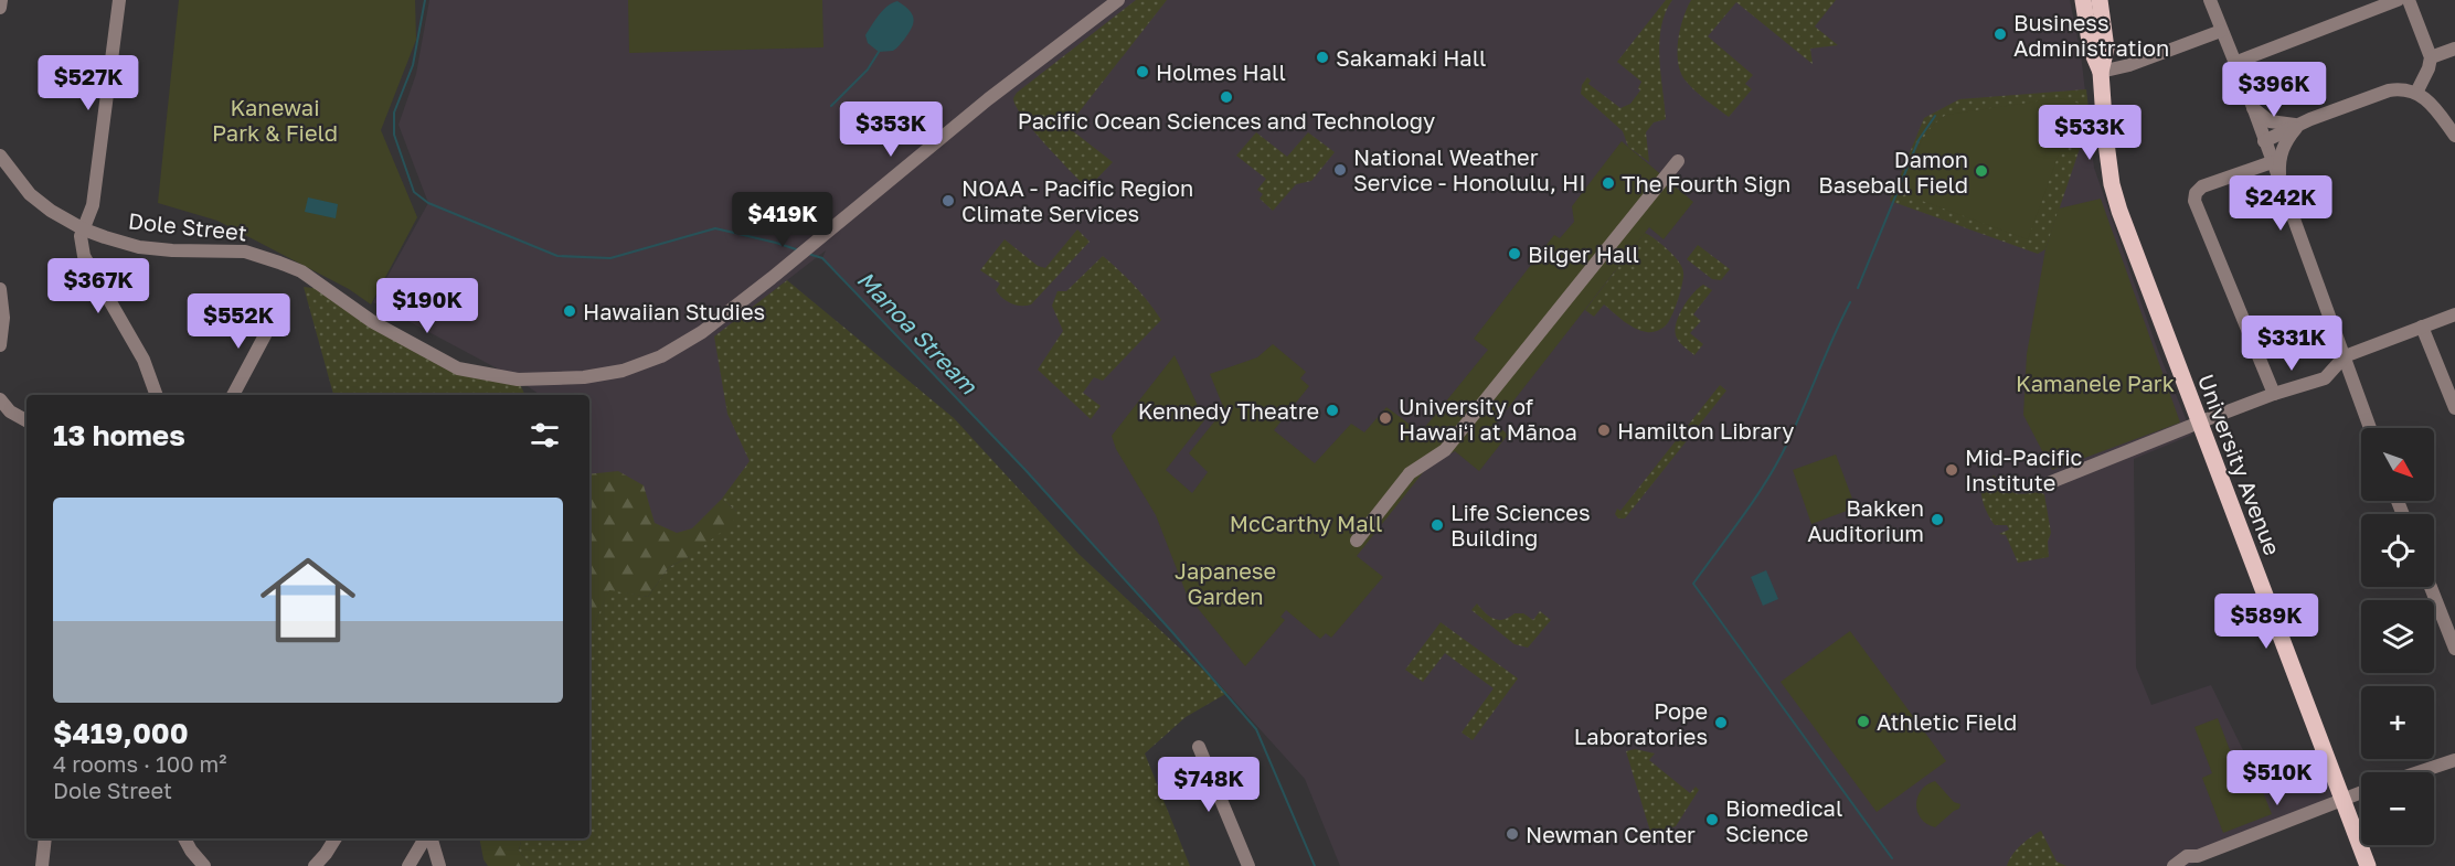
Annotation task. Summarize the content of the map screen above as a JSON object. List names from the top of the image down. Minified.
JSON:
{"streets":{"main road":["University Avenue"],"street":["Dole Street"]},"water":["Manoa Stream"],"parks":["Kanewai Park & Field","Kamanele Park","McCarthy Mall","Japanese Garden"],"places":["Business Administration","Sakamaki Hall","Holmes Hall","Pacific Ocean Sciences and Technology","National Weather Service - Honolulu, HI","Damon Baseball Field","The Fourth Sign","NOAA - Pacific Region Climate Services","Bilger Hall","Hawaiian Studies","Kennedy Theatre","University of Hawaiʻi at Mānoa","Hamilton Library","Mid-Pacific Institute","Bakken Auditorium","Life Sciences Building","Athletic Field","Pope Laboratories","Biomedical Science","Newman Center"],"north":"bottom right","page":{"price":["$527K","$396K","$353K","$533K","$242K","$419K","$367K","$190K","$552K","$331K","$589K","$510K","$748K"],"heading":"13 homes","map_buttons":["+","−"],"list":[{"name":"$419,000","note":"4 rooms · 100 m² · Dole Street"}]}}
